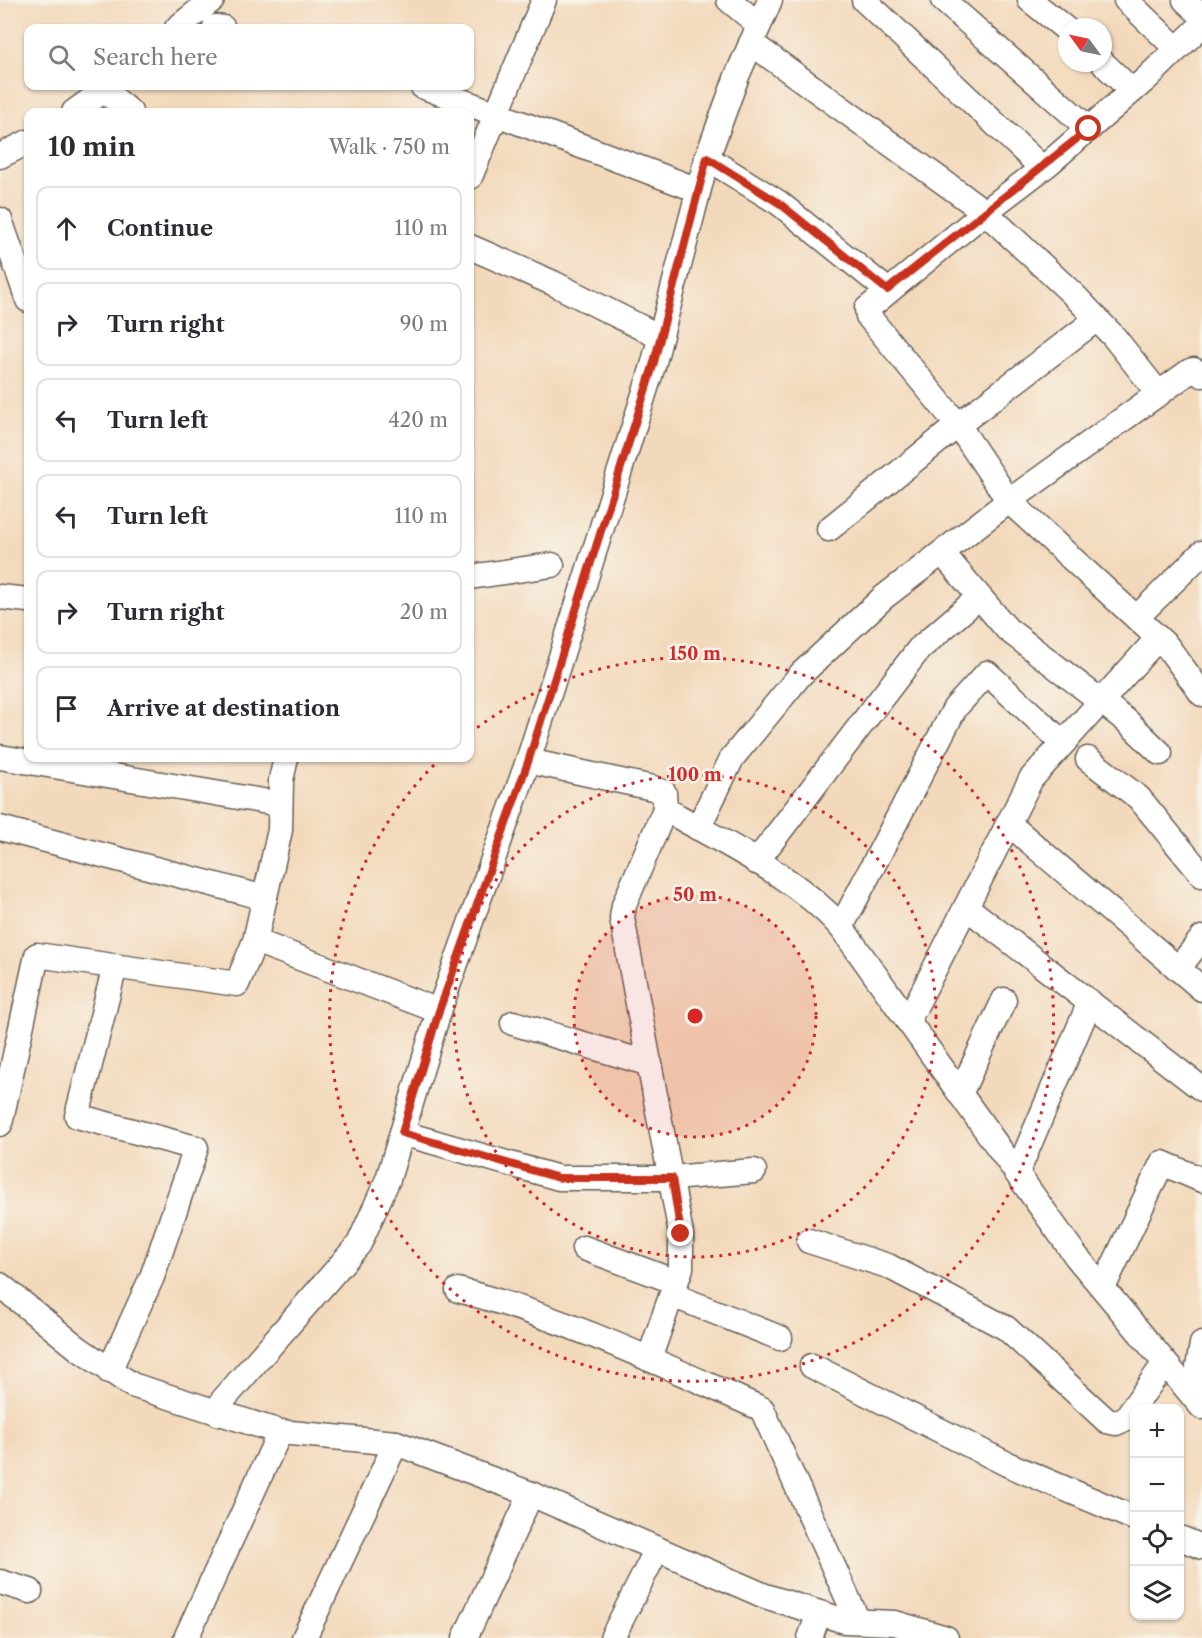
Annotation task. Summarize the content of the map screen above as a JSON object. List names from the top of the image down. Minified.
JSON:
{"north":"top left","page":{"search":"Search here","heading":["10 min","Walk · 750 m"],"list":[["Continue","110 m"],["Turn right","90 m"],["Turn left","420 m"],["Turn left","110 m"],["Turn right","20 m"],"Arrive at destination"],"map_buttons":["+","−"]},"rings":["150 m","100 m","50 m"]}
